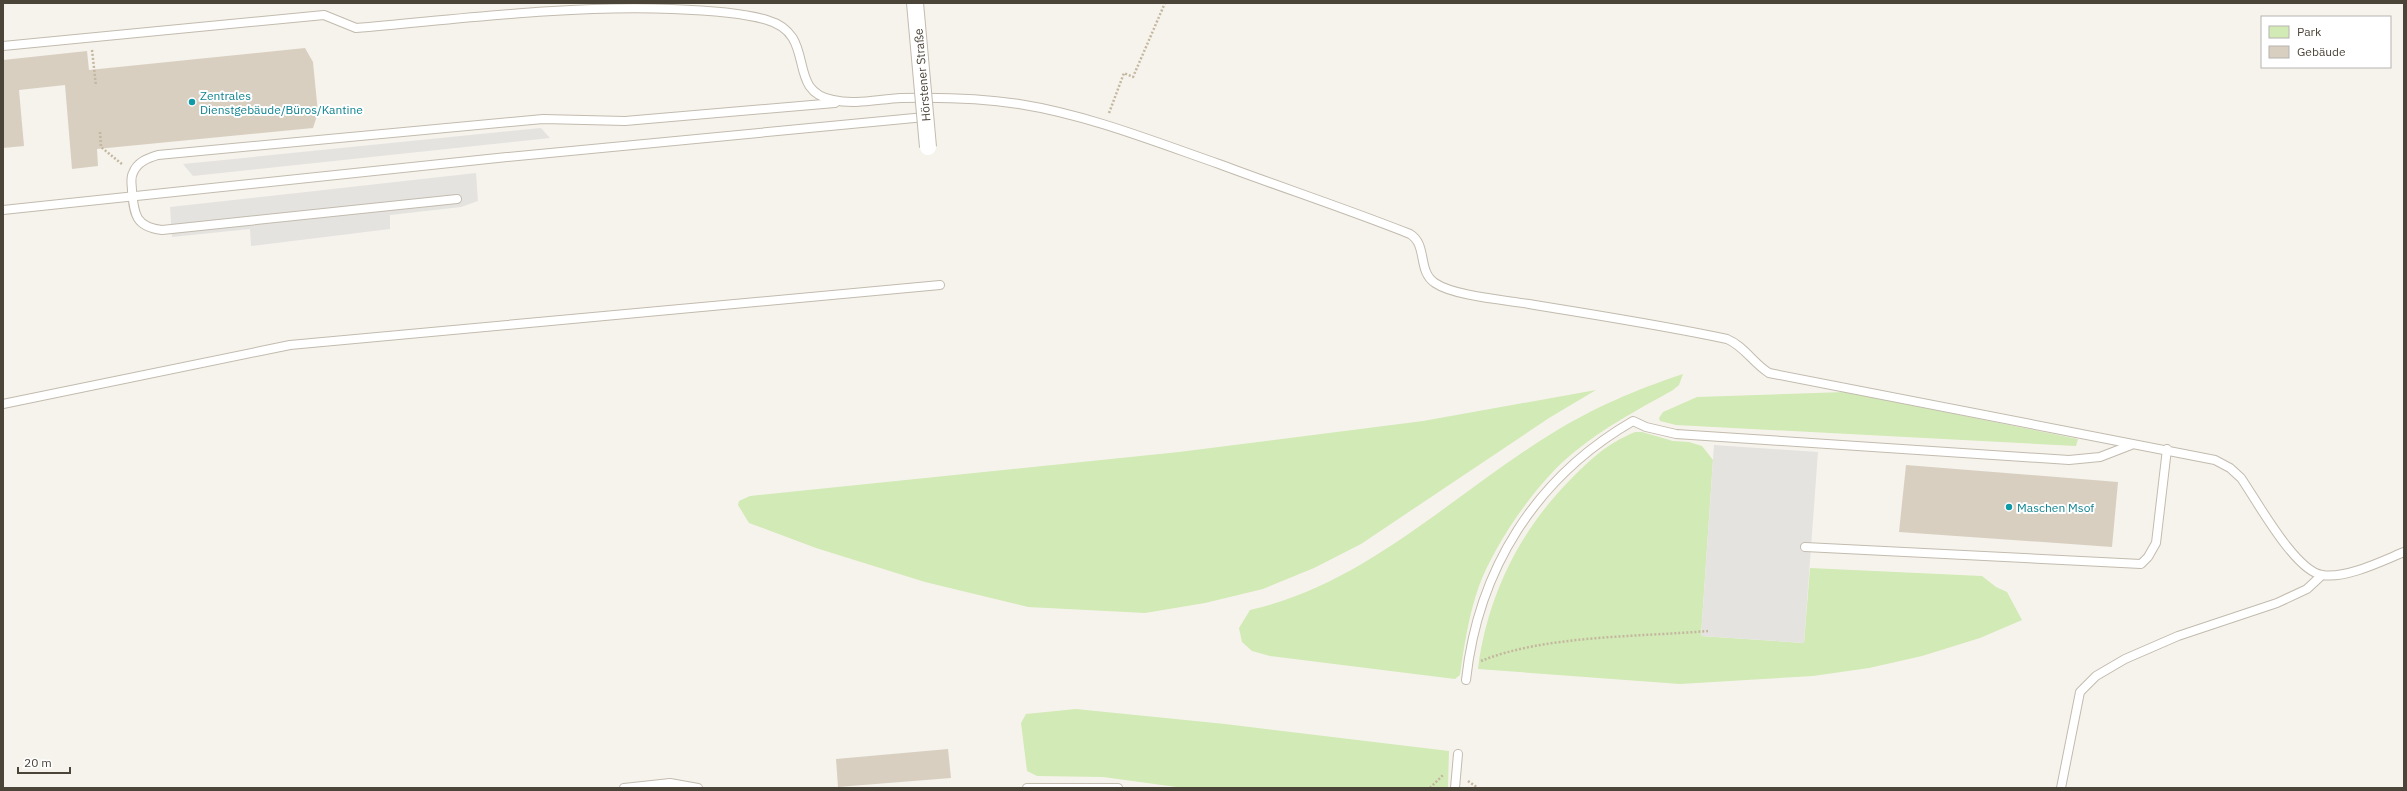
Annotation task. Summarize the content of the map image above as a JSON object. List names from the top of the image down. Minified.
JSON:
{"streets":{"street":["Hörstener Straße"]},"places":["Zentrales Dienstgebäude/Büros/Kantine","Maschen Msof"],"legend":["Park","Gebäude"],"scale_bar":"20 m"}
